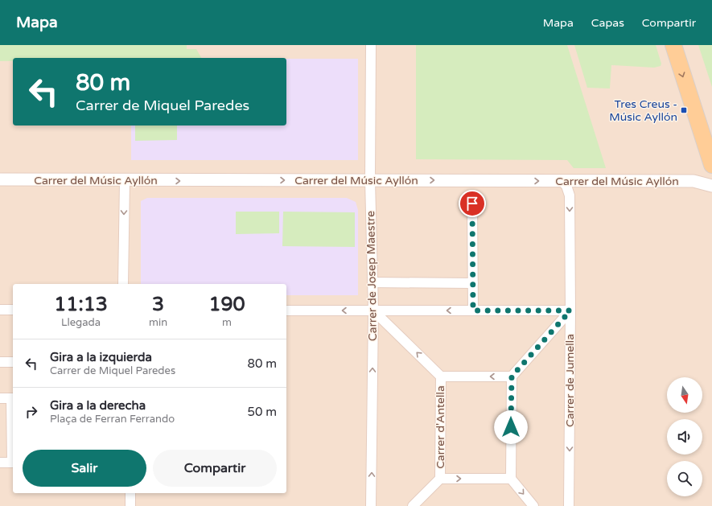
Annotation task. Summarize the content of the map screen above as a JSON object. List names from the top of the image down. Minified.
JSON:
{"streets":{"street":["Carrer del Músic Ayllón","Carrer de Josep Maestre","Carrer de Jumella","Carrer d'Antella"]},"crossings":[["Carrer del Músic Ayllón","Carrer de Josep Maestre"],["Carrer del Músic Ayllón","Carrer de Jumella"],["Carrer de Josep Maestre","Carrer d'Antella"]],"one_way":["Carrer del Músic Ayllón","Carrer de Josep Maestre"],"places":{"transit":["Tres Creus - Músic Ayllón"]},"north":"bottom","page":{"header":"Mapa","nav":["Mapa","Capas","Compartir"],"turn":["80 m","Carrer de Miquel Paredes"],"eta":["11:13","Llegada","3","min","190","m"],"list":[{"name":"Gira a la izquierda","note":"Carrer de Miquel Paredes","value":"80 m"},{"name":"Gira a la derecha","note":"Plaça de Ferran Ferrando","value":"50 m"}],"buttons":["Salir","Compartir"]}}
